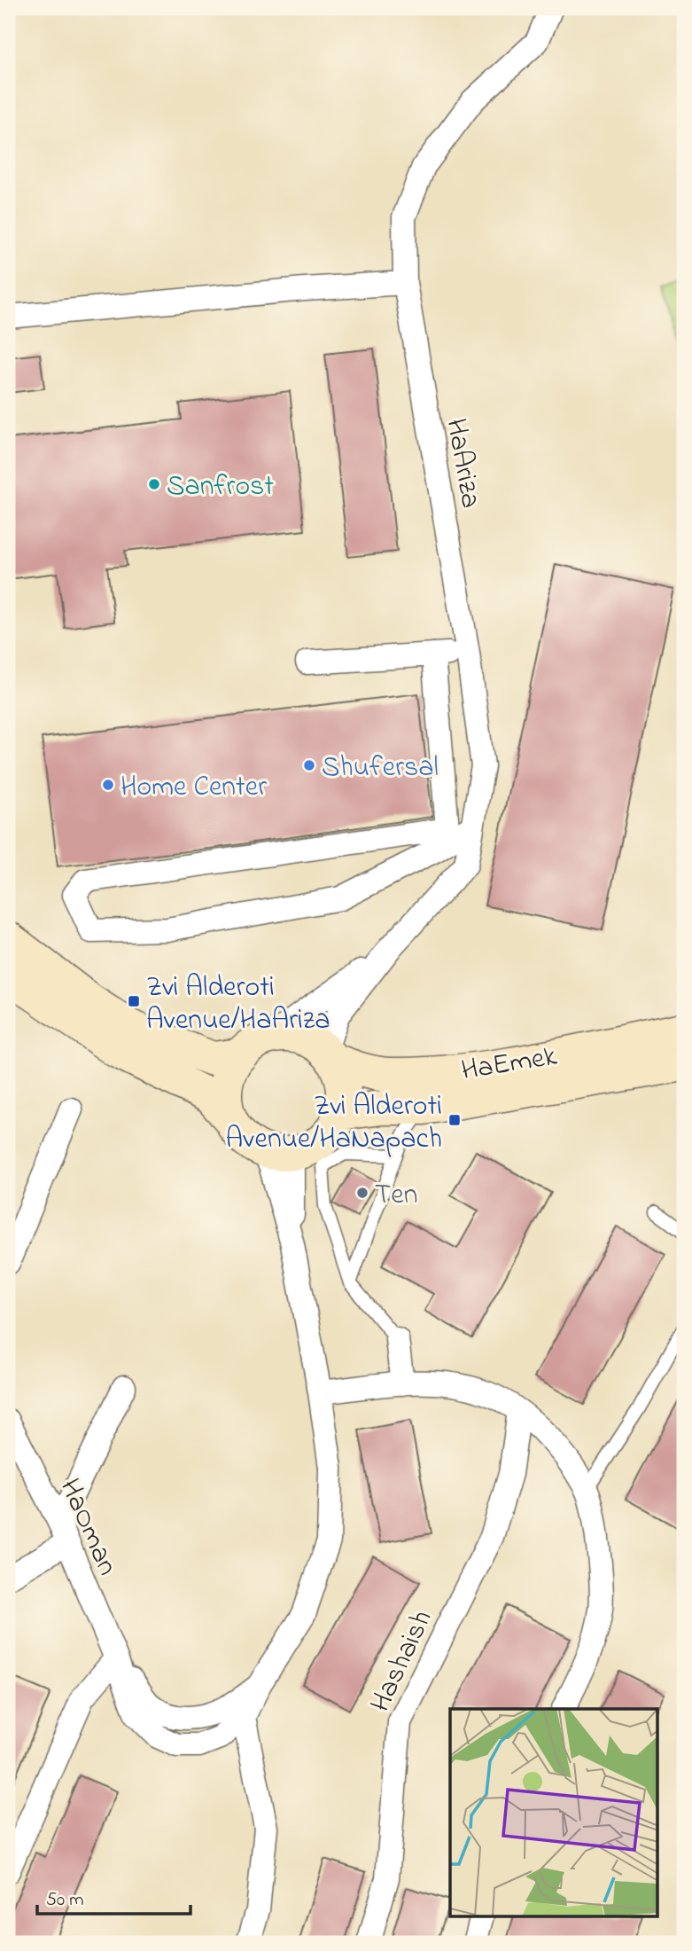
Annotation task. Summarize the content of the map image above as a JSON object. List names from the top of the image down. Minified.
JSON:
{"streets":{"main road":["HaEmek"],"street":["HaAriza","HaOman","Hashaish"]},"crossings":[["HaAriza","HaEmek"]],"places":{"other":["Sanfrost","Shufersal","Home Center","Ten"],"transit":["Zvi Alderoti Avenue/HaAriza","Zvi Alderoti Avenue/HaNapach"]},"scale_bar":"50 m"}
